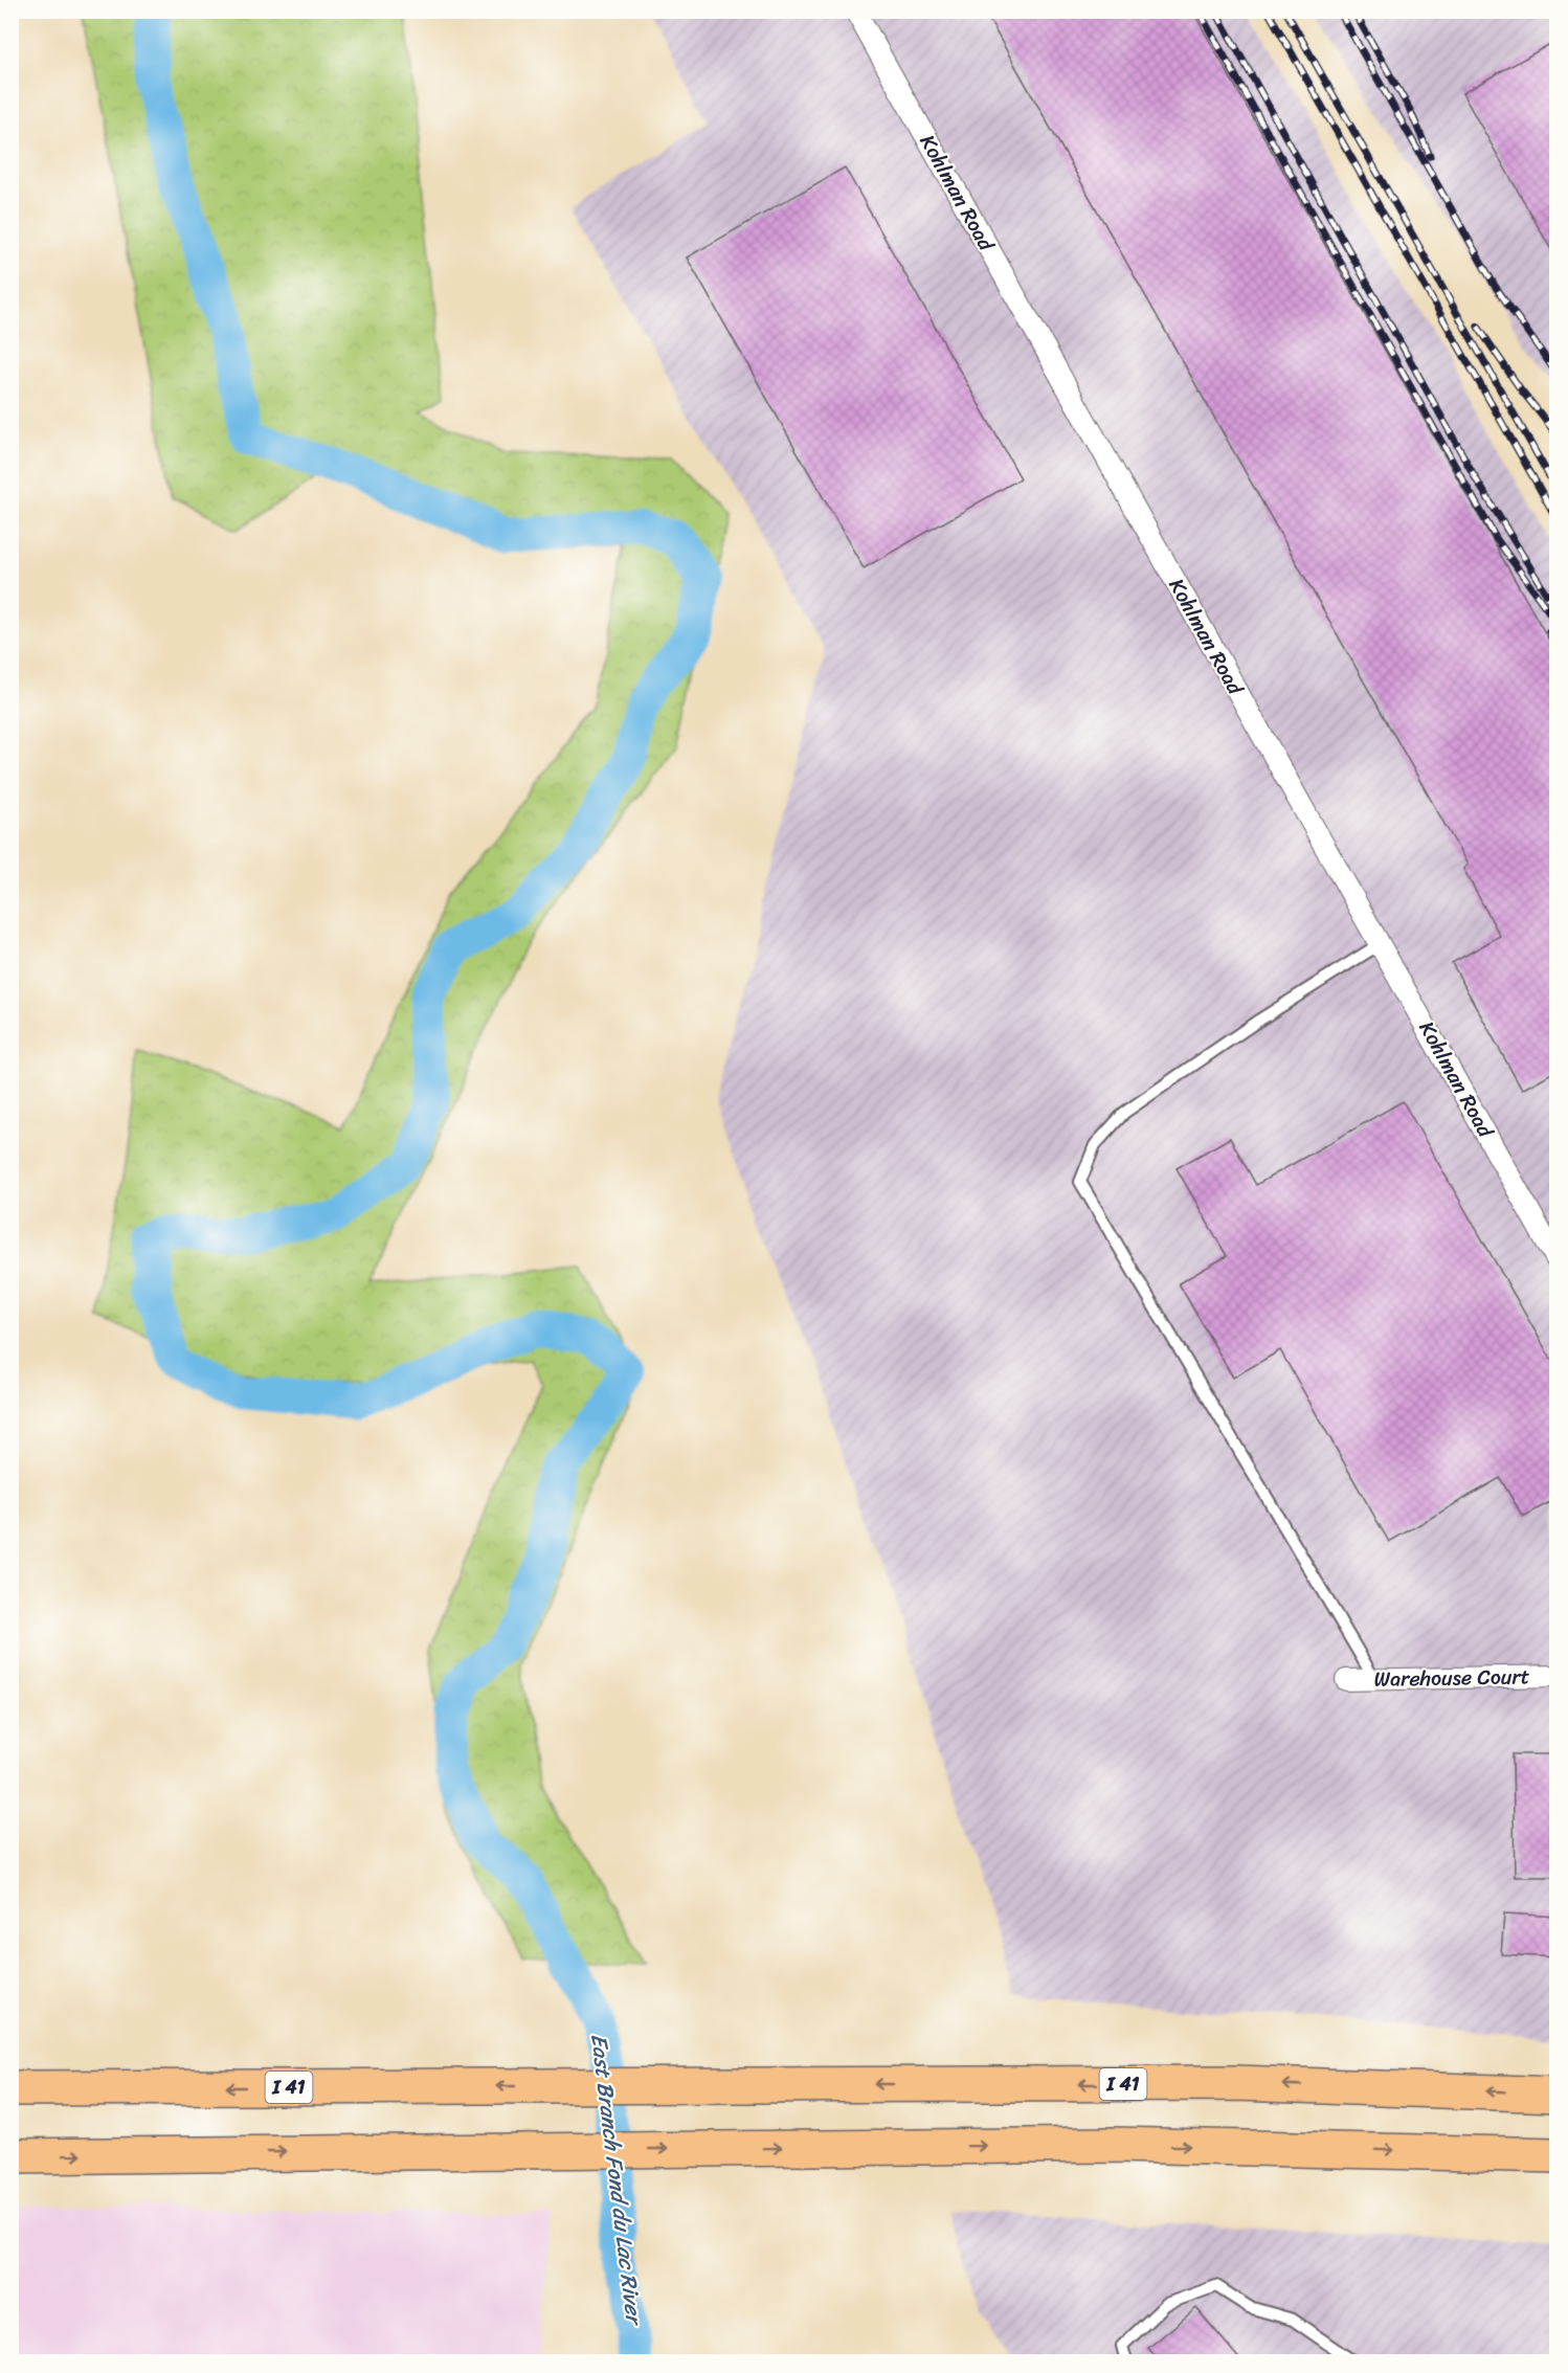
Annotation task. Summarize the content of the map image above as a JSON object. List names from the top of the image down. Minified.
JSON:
{"streets":{"highway":["I 41"],"street":["Kohlman Road","Warehouse Court"]},"water":["East Branch Fond du Lac River"]}
